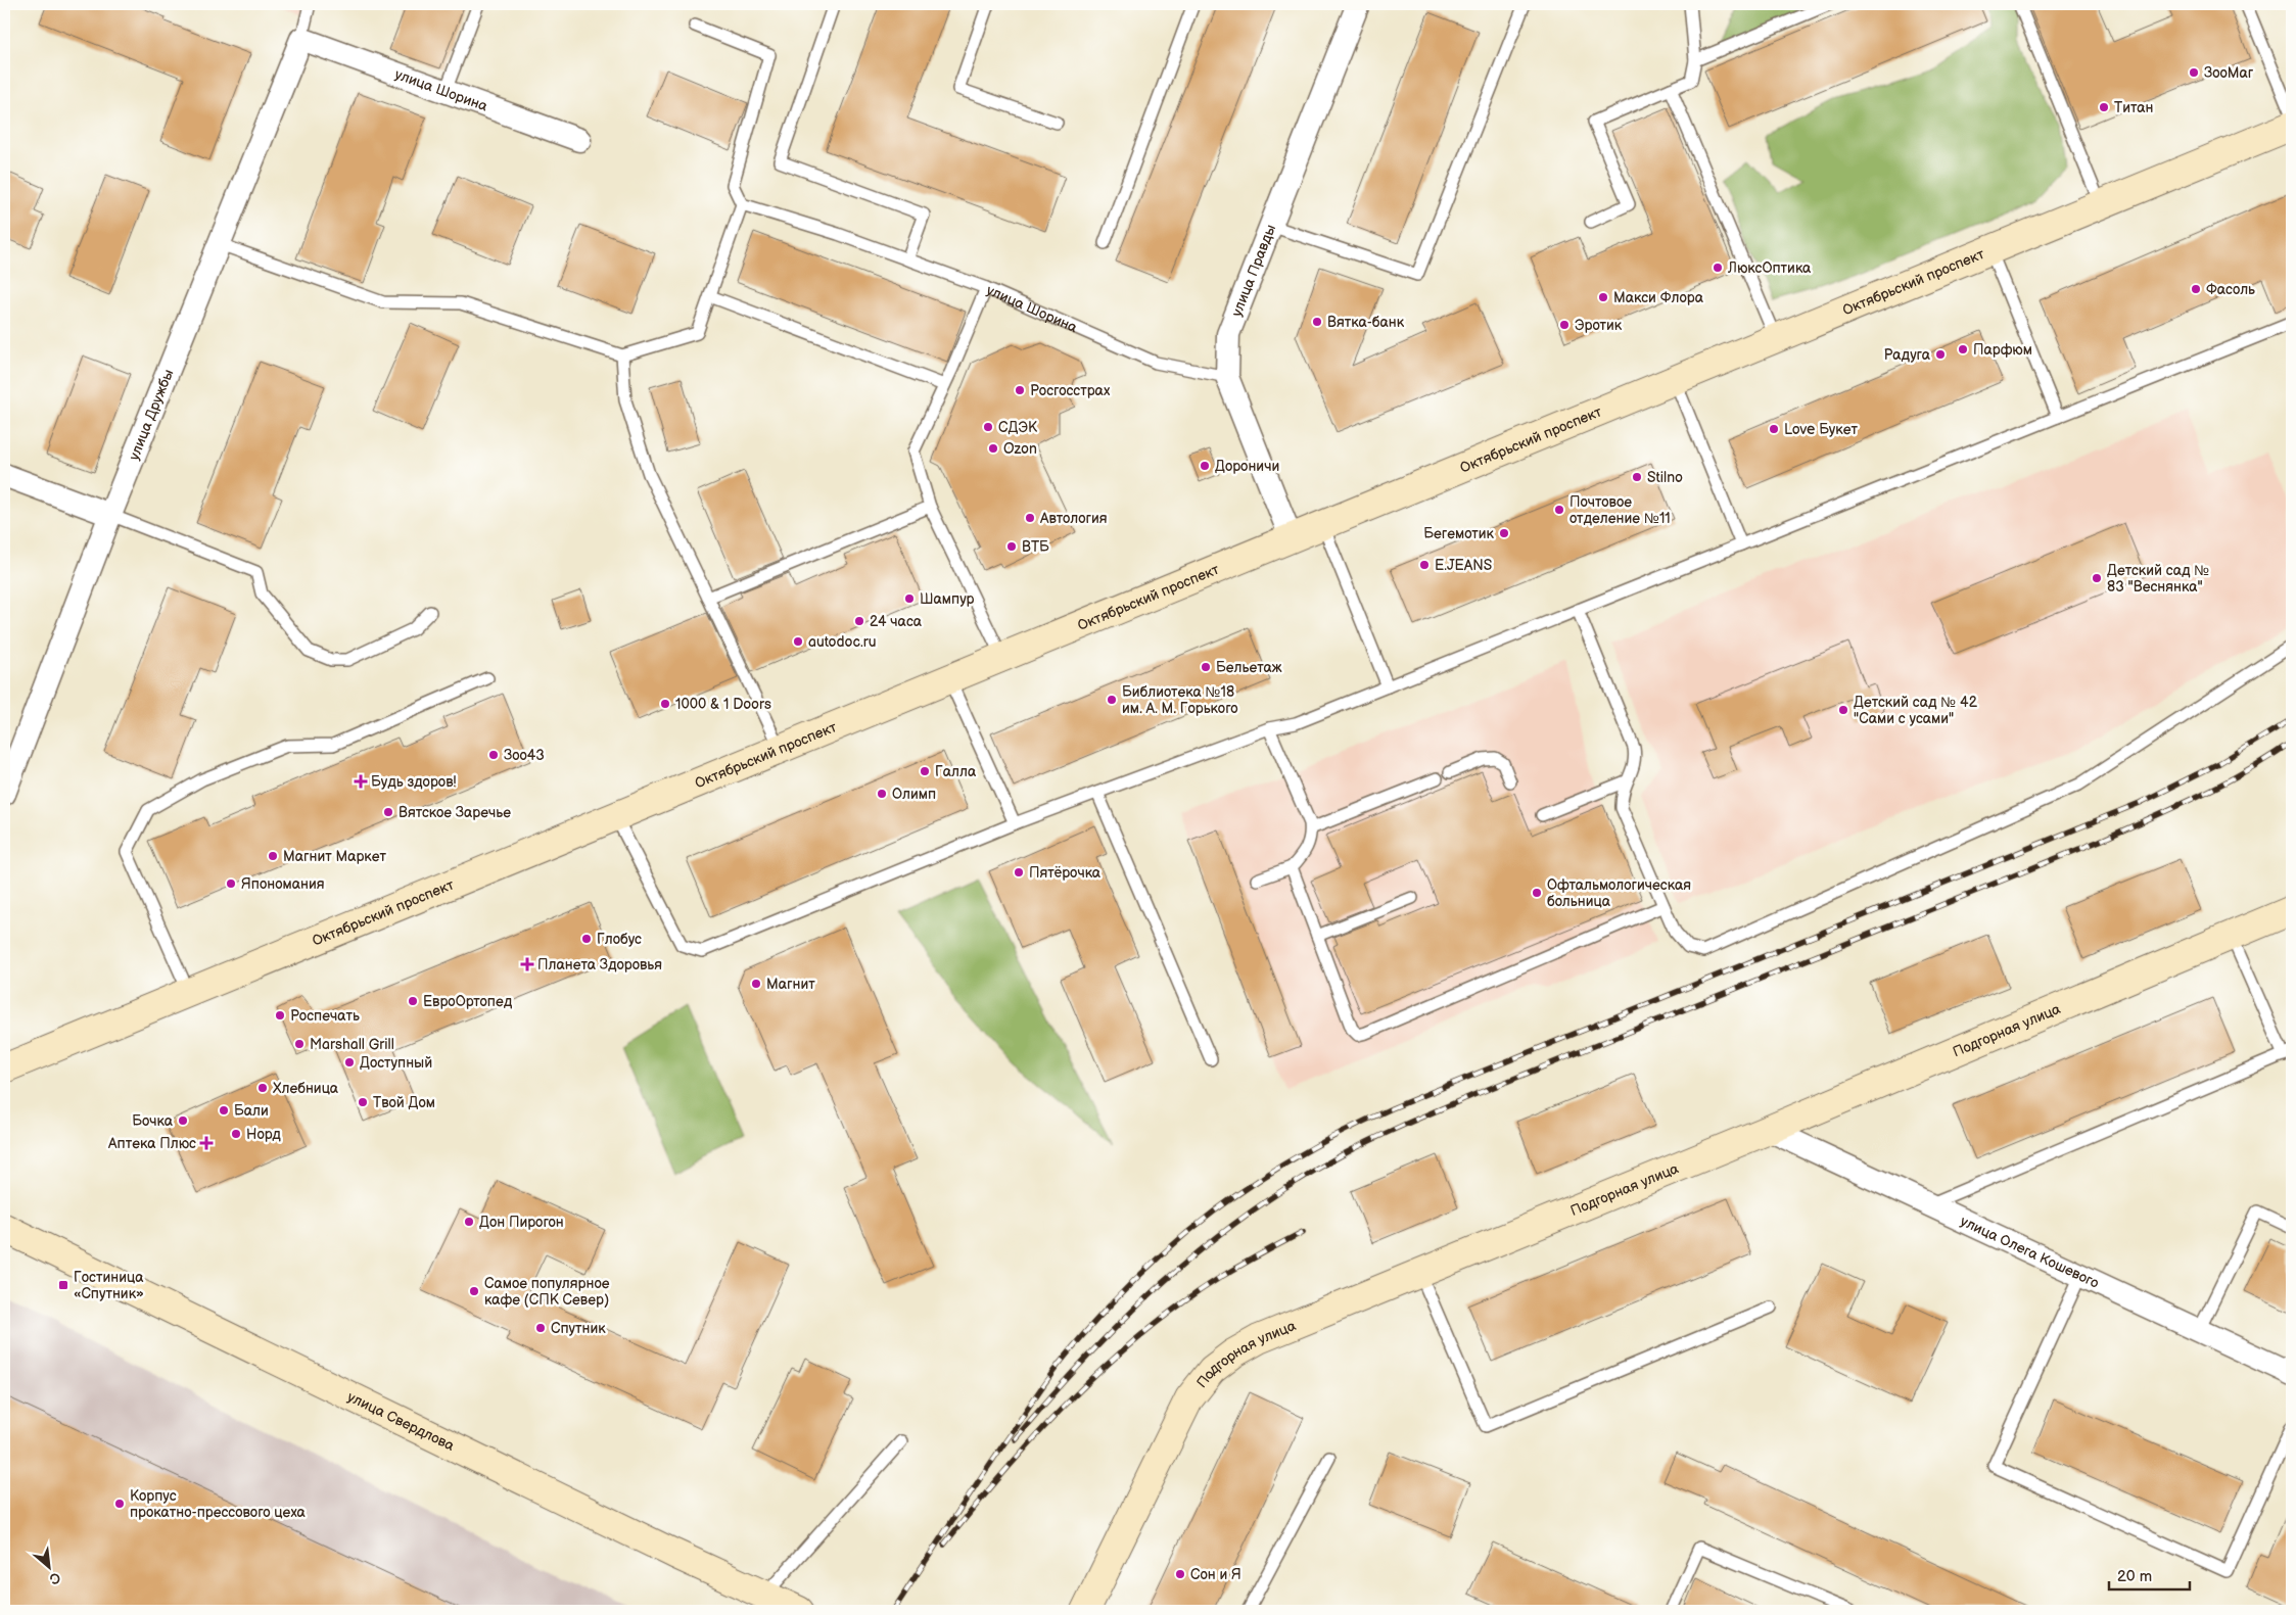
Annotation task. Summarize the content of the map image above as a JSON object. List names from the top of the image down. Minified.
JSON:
{"streets":{"main road":["Октябрьский проспект","Подгорная улица","улица Свердлова"],"street":["улица Шорина","улица Правды","улица Дружбы","улица Олега Кошевого"]},"crossings":[["улица Шорина","улица Правды"],["улица Шорина","улица Дружбы"],["улица Правды","Октябрьский проспект"],["Подгорная улица","улица Олега Кошевого"]],"places":{"other":["ЗооМаг","Титан","ЛюксОптика","Фасоль","Макси Флора","Вятка-банк","Эротик","Парфюм","Радуга","Росгосстрах","СДЭК","Love Букет","Ozon","Дороничи","Stilno","Почтовое отделение №11","Автология","Бегемотик","ВТБ","E.JEANS","Детский сад № 83 \"Веснянка\"","Шампур","24 часа","autodoc.ru","Бельетаж","Библиотека №18 им. А. М. Горького","1000 & 1 Doors","Детский сад № 42 \"Сами с усами\"","Зоо43","Галла","Олимп","Вятское Заречье","Магнит Маркет","Пятёрочка","Япономания","Офтальмологическая больница","Глобус","Магнит","ЕвроОртопед","Роспечать","Marshall Grill","Доступный","Хлебница","Твой Дом","Бали","Бочка","Норд","Дон Пирогон","Самое популярное кафе (СПК Север)","Спутник","Корпус прокатно-прессового цеха","Сон и Я"],"health":["Будь здоров!","Планета Здоровья","Аптека Плюс"],"transit":["Гостиница «Спутник»"]},"scale_bar":"20 m","north":"bottom right"}
